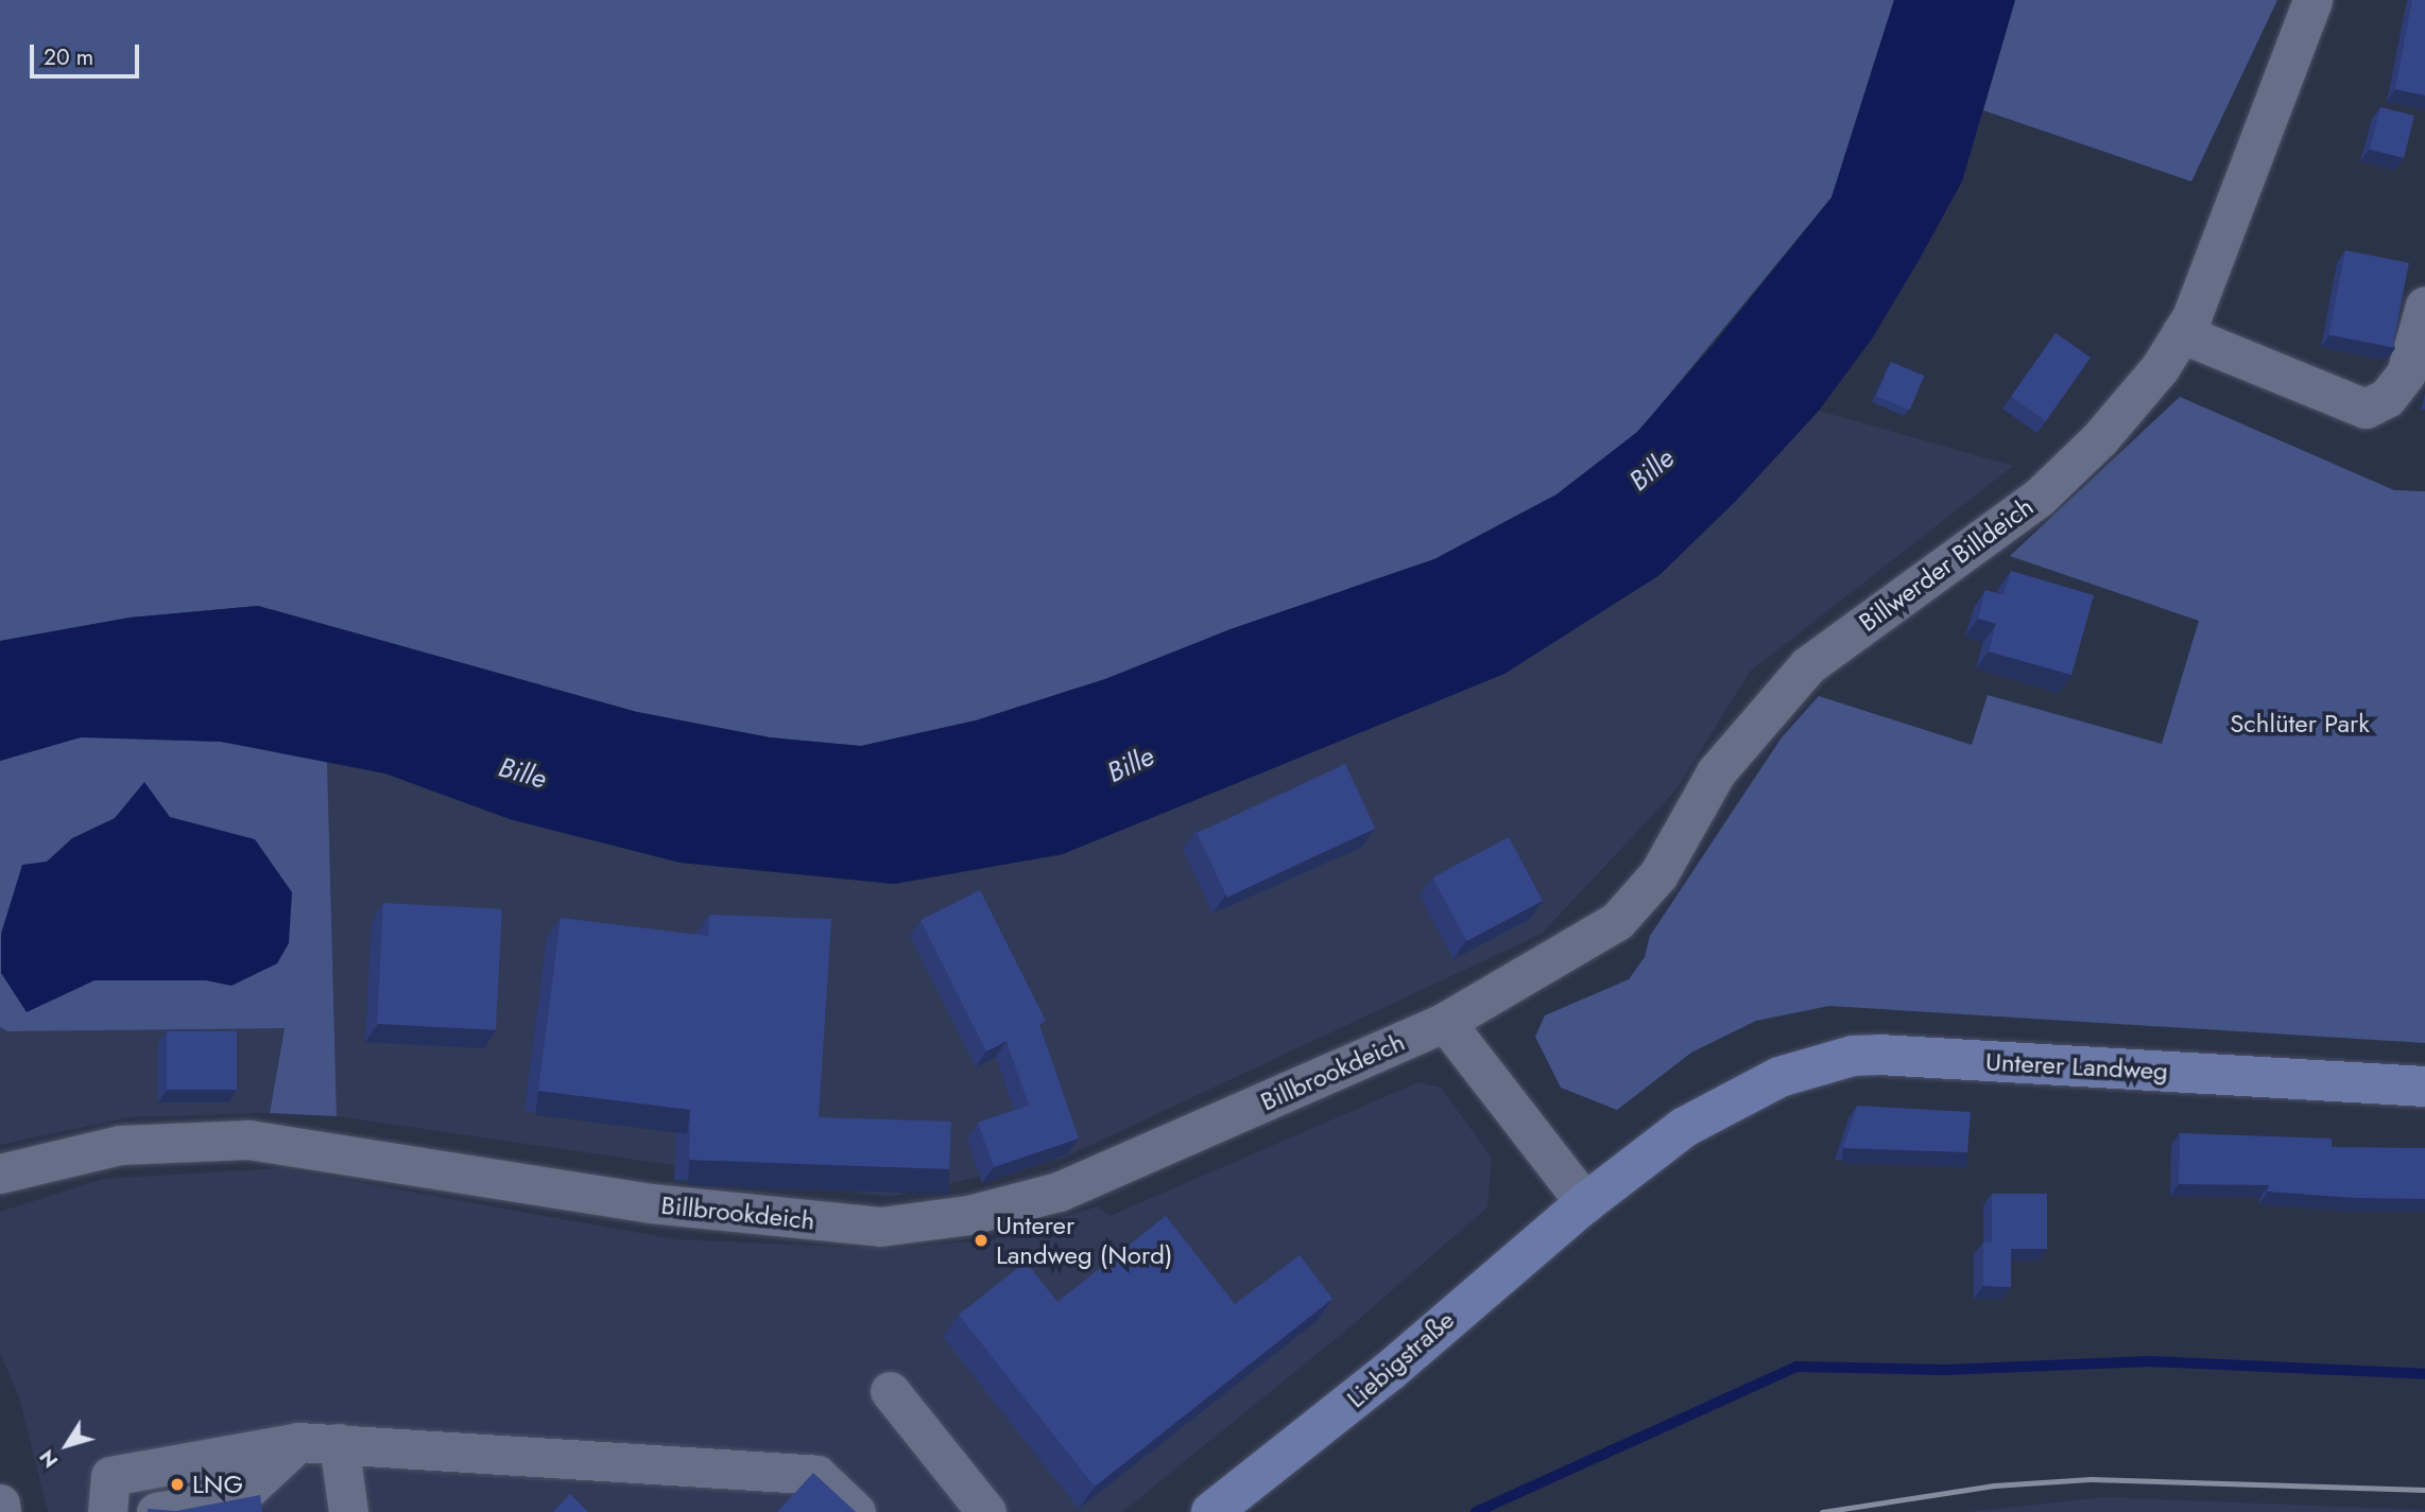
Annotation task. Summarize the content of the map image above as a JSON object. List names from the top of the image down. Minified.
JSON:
{"streets":{"main road":["Unterer Landweg","Liebigstraße"],"street":["Billwerder Billdeich","Billbrookdeich"]},"crossings":[["Billwerder Billdeich","Billbrookdeich"],["Unterer Landweg","Liebigstraße"]],"water":["Bille"],"parks":["Schlüter Park"],"places":["Unterer Landweg (Nord)","LNG"],"scale_bar":"20 m","north":"bottom left"}
